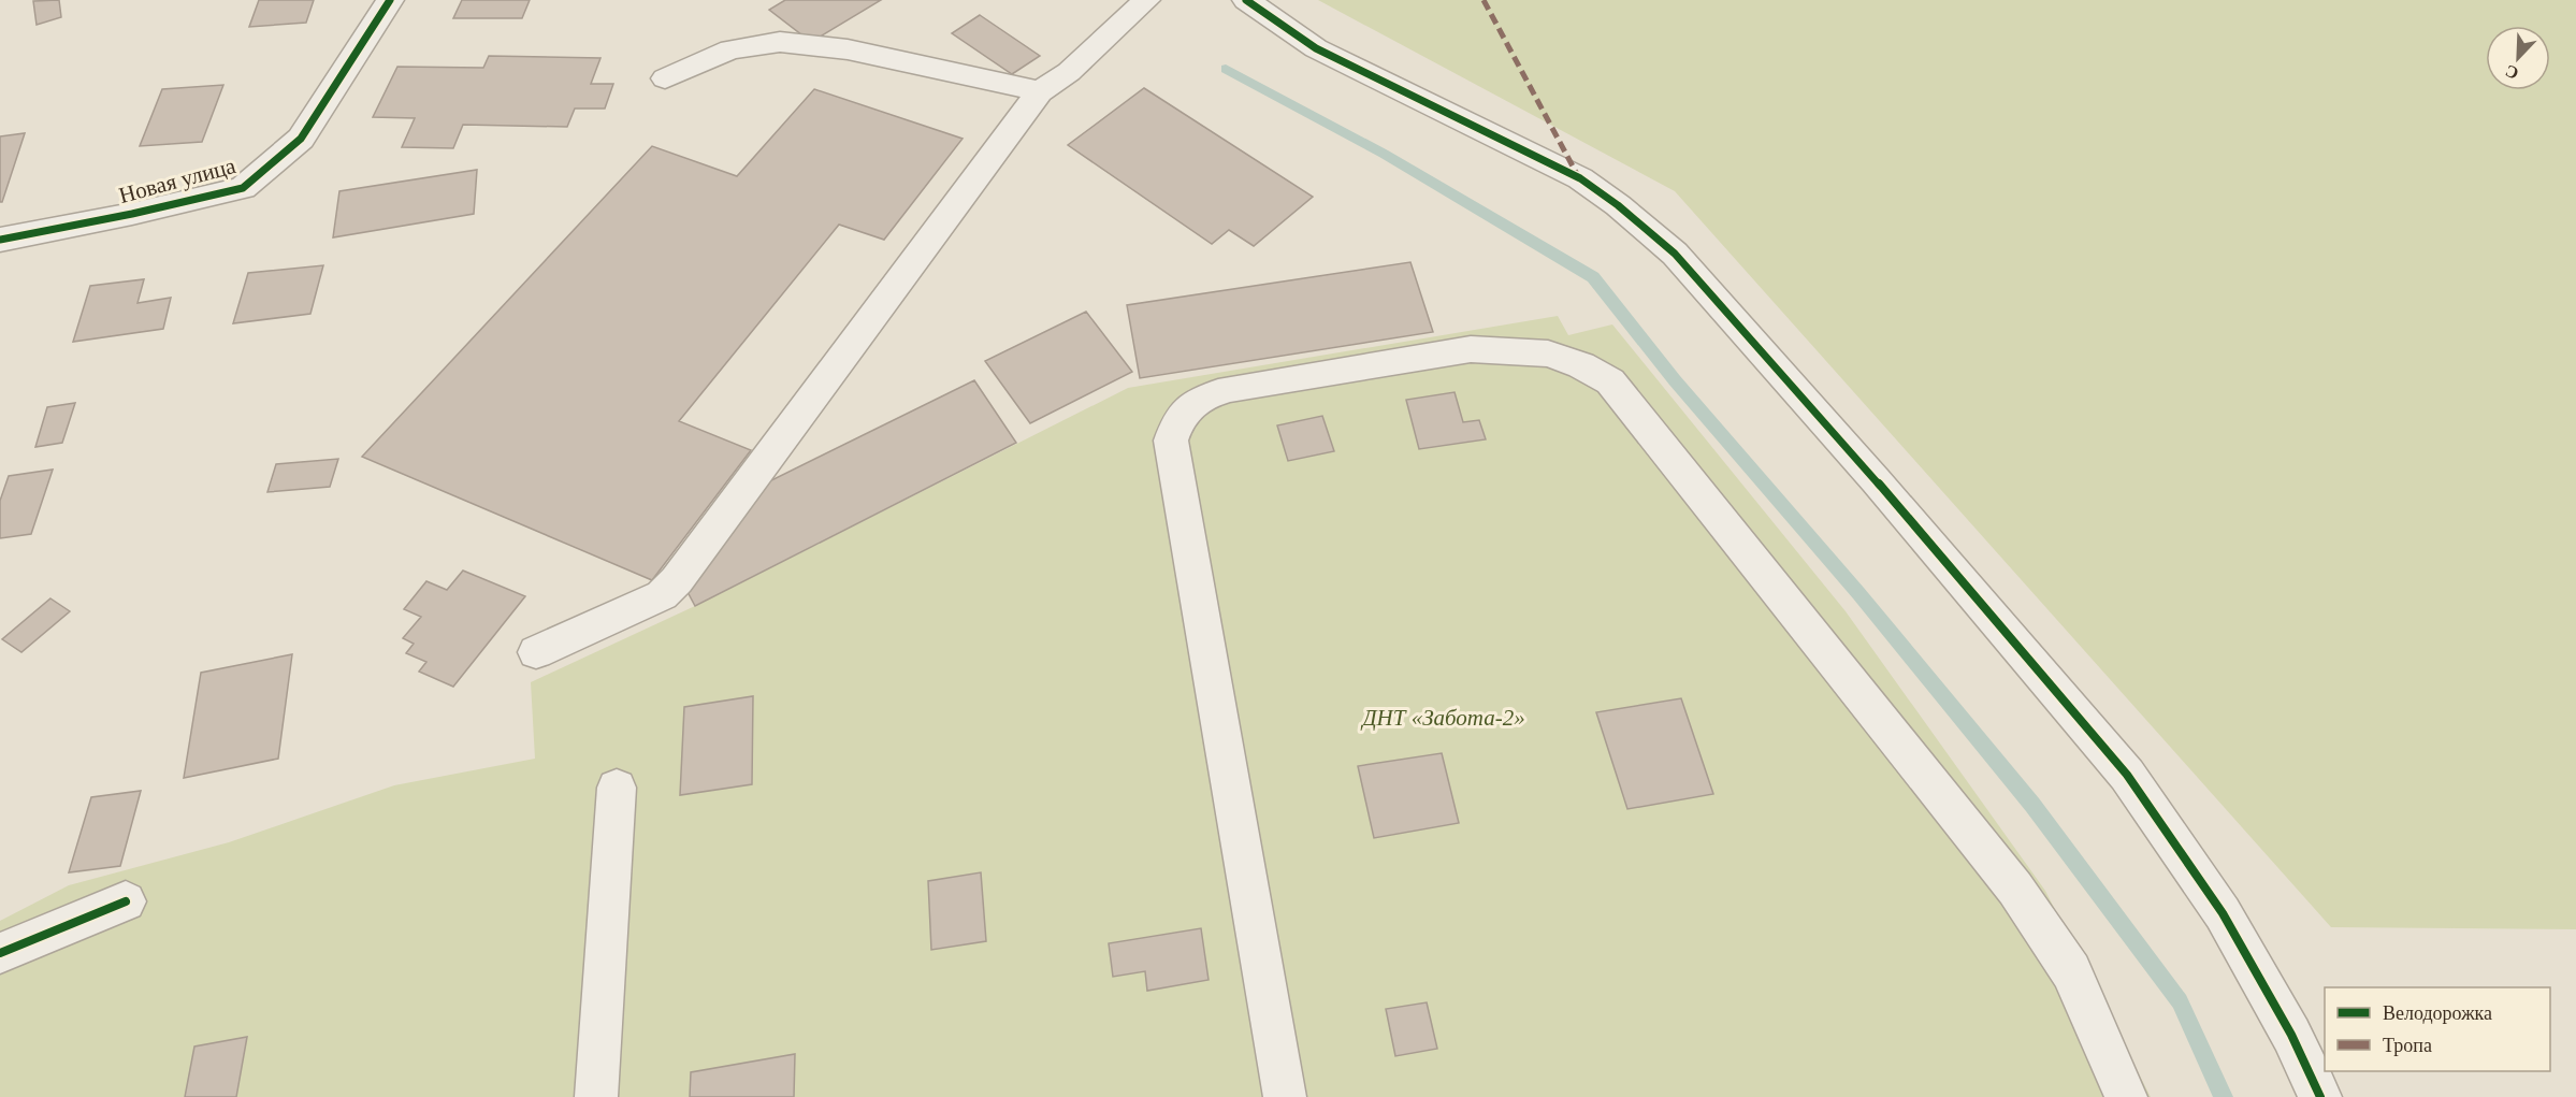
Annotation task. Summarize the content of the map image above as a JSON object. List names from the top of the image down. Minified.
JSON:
{"streets":{"street":["Новая улица"]},"parks":["ДНТ «Забота-2»"],"legend":["Велодорожка","Тропа"],"north":"bottom left"}
